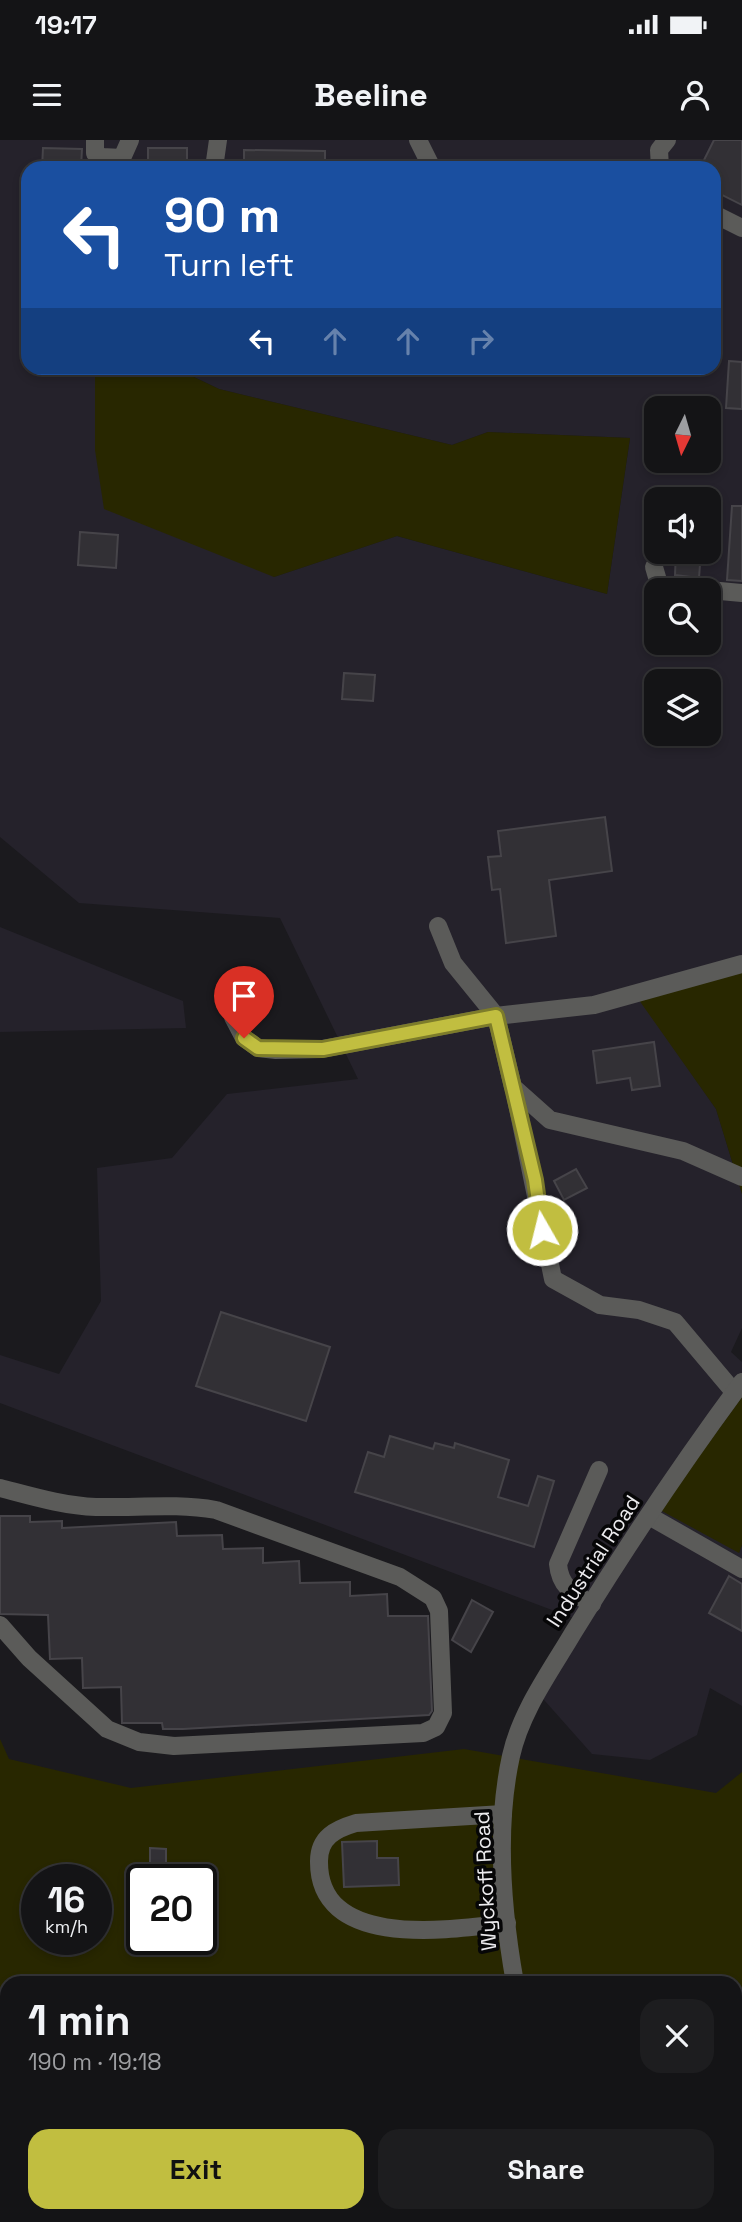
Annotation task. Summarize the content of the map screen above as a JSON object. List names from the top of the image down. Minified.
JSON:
{"streets":{"street":["Industrial Road","Wyckoff Road"]},"crossings":[["Industrial Road","Wyckoff Road"]],"north":"bottom","page":{"status":"19:17","header":"Beeline","turn":["90 m","Turn left"],"speed":"16 km/h","limit":"20","heading":["1 min","190 m · 19:18"],"buttons":["Exit","Share"]}}
